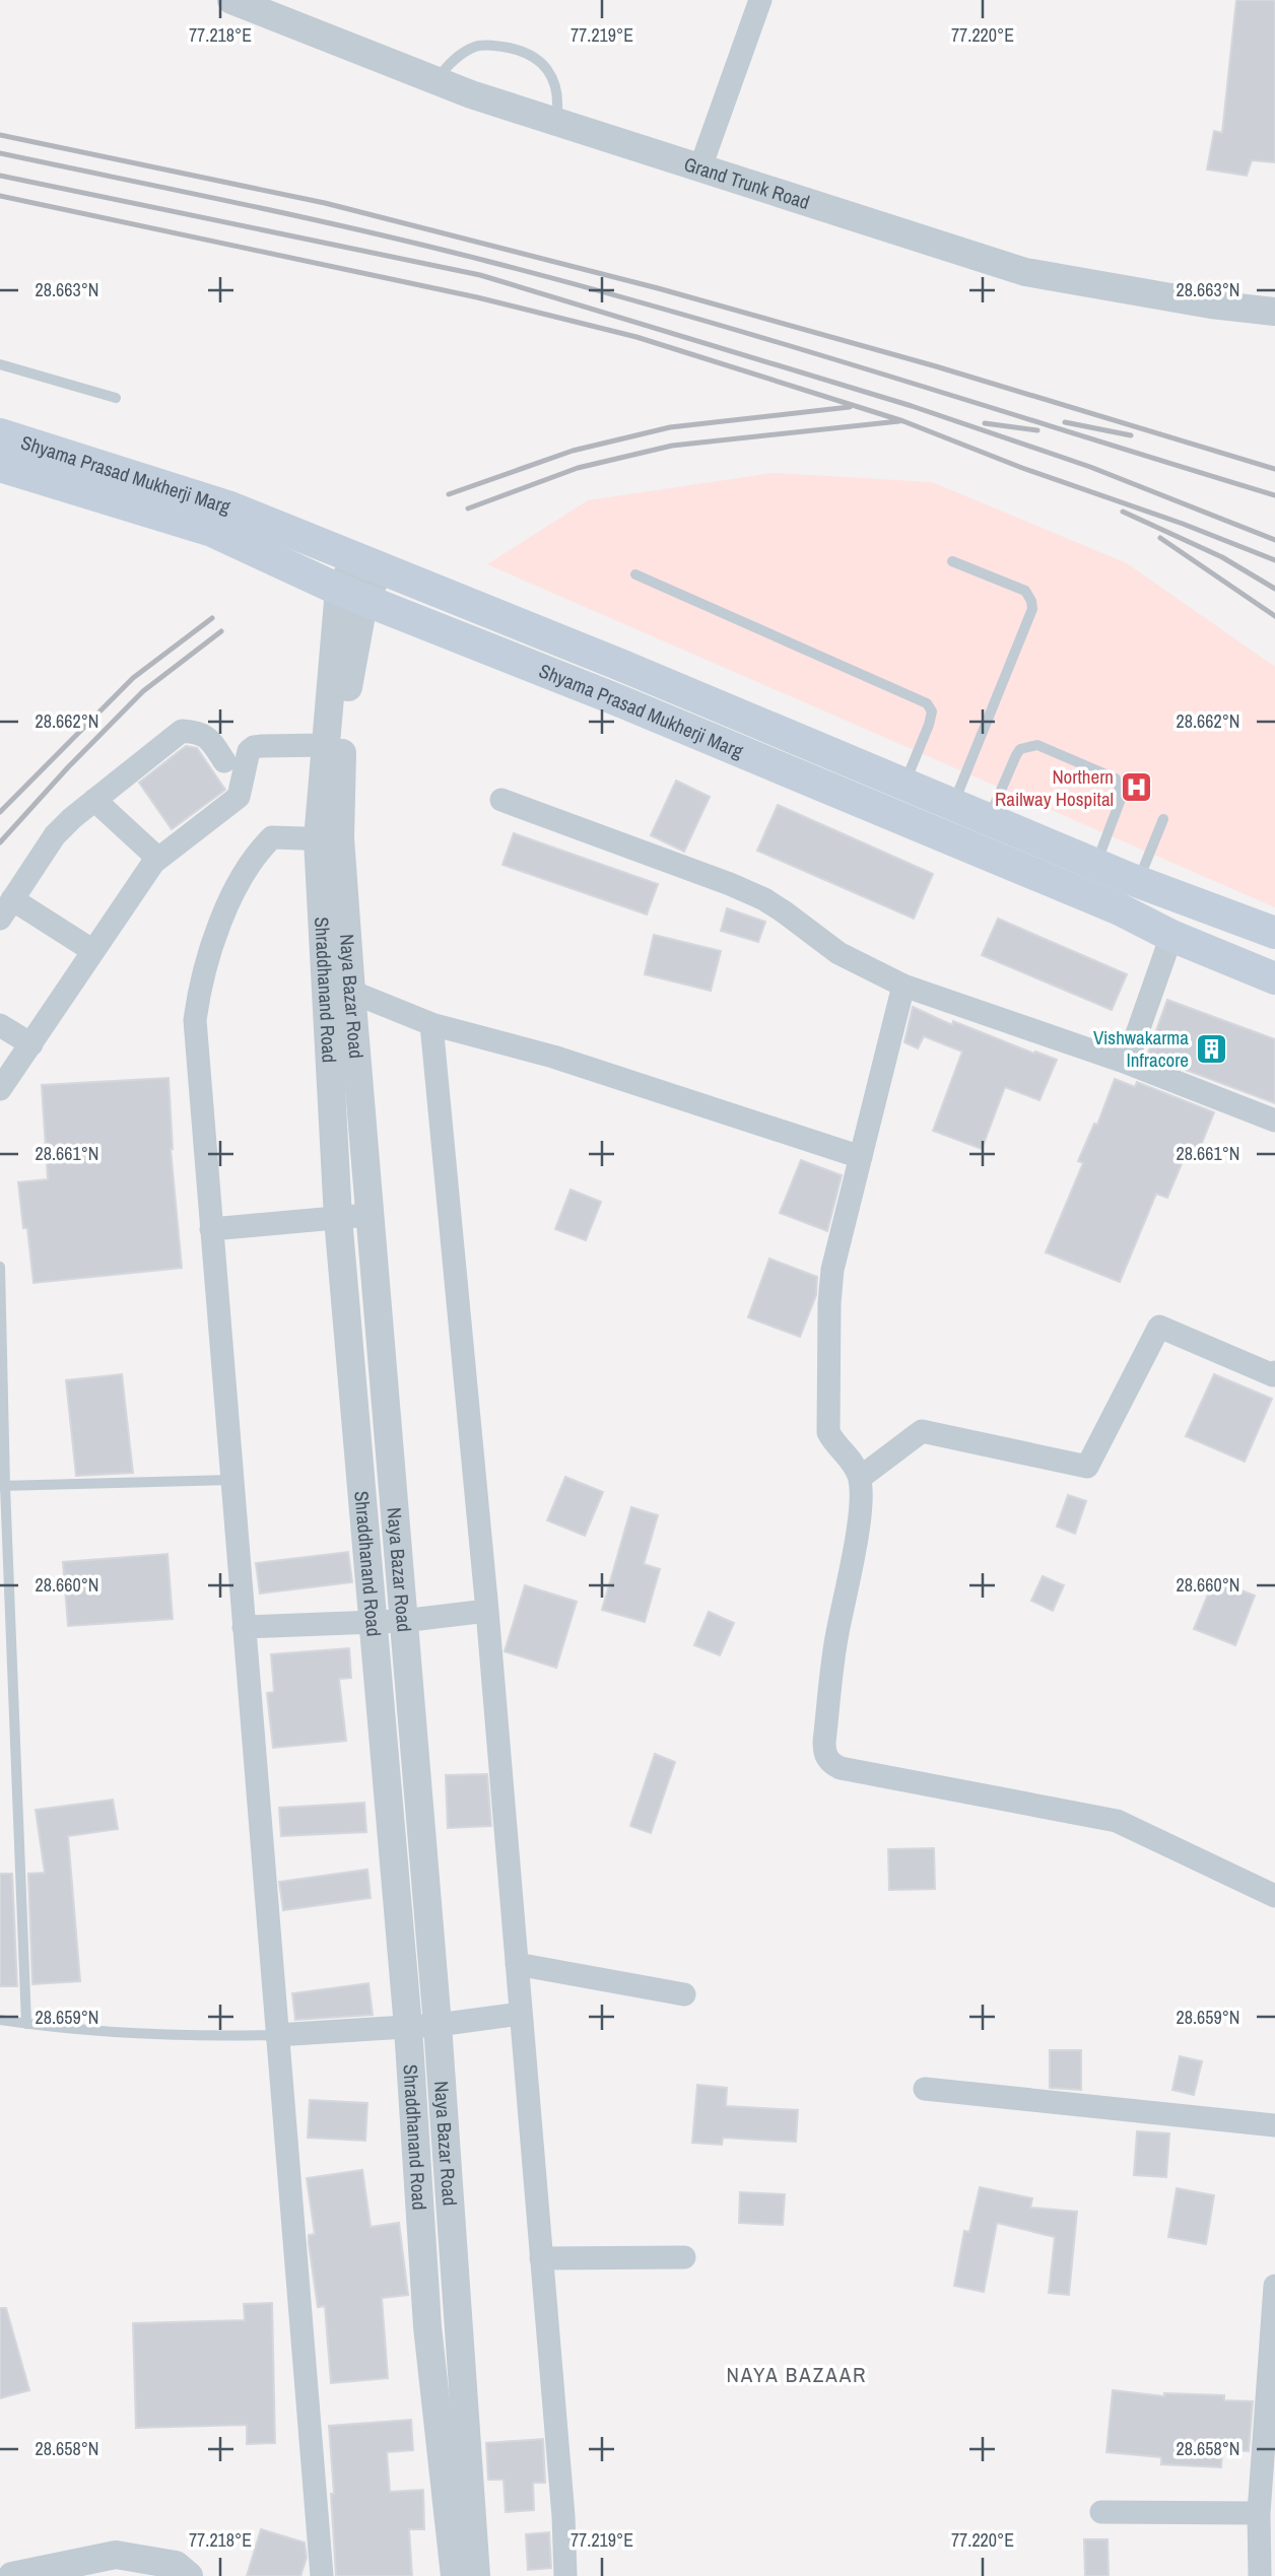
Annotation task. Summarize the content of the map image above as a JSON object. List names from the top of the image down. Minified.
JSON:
{"streets":{"main road":["Shyama Prasad Mukherji Marg"],"street":["Grand Trunk Road","Shraddhanand Road","Naya Bazar Road"]},"crossings":[["Shyama Prasad Mukherji Marg","Shraddhanand Road"],["Shyama Prasad Mukherji Marg","Naya Bazar Road"],["Shraddhanand Road","Naya Bazar Road"]],"districts":["NAYA BAZAAR"],"places":{"hospital":["Northern Railway Hospital"],"building":["Vishwakarma Infracore"]},"coordinates":["77.218°E","77.219°E","77.220°E","28.663°N","28.662°N","28.661°N","28.660°N","28.659°N","28.658°N"]}
